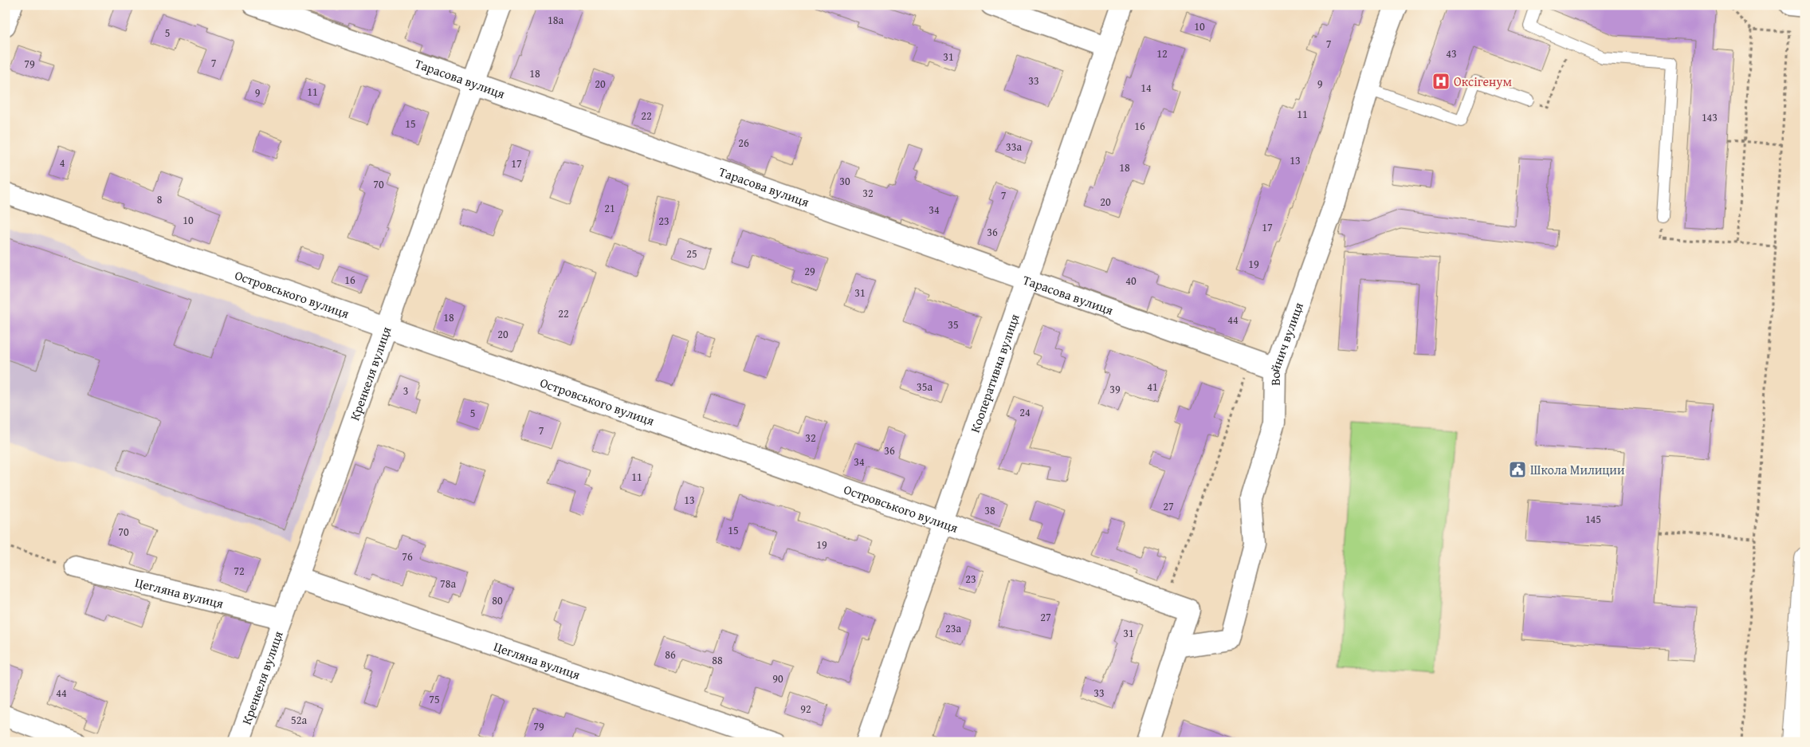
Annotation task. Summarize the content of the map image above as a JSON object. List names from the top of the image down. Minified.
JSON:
{"streets":{"street":["Тарасова вулиця","Островського вулиця","Войнич вулиця","Кренкеля вулиця","Кооперативна вулиця","Цегляна вулиця"]},"crossings":[["Тарасова вулиця","Войнич вулиця"],["Тарасова вулиця","Кренкеля вулиця"],["Тарасова вулиця","Кооперативна вулиця"],["Островського вулиця","Войнич вулиця"],["Островського вулиця","Кренкеля вулиця"],["Островського вулиця","Кооперативна вулиця"],["Кренкеля вулиця","Цегляна вулиця"]],"places":{"hospital":["Оксігенум"],"public building":["Школа Милиции"]},"house_numbers":["18а","10","5","7","12","43","31","7","79","18","33","20","9","14","11","9","11","22","143","15","16","26","33а","13","4","17","18","30","70","32","7","8","20","21","34","10","23","17","36","25","19","29","16","40","31","22","18","44","35","20","35а","41","39","3","24","5","7","32","36","34","11","13","27","38","145","15","70","19","76","72","23","78а","80","27","23а","31","86","88","90","44","33","75","92","52а","79"]}
